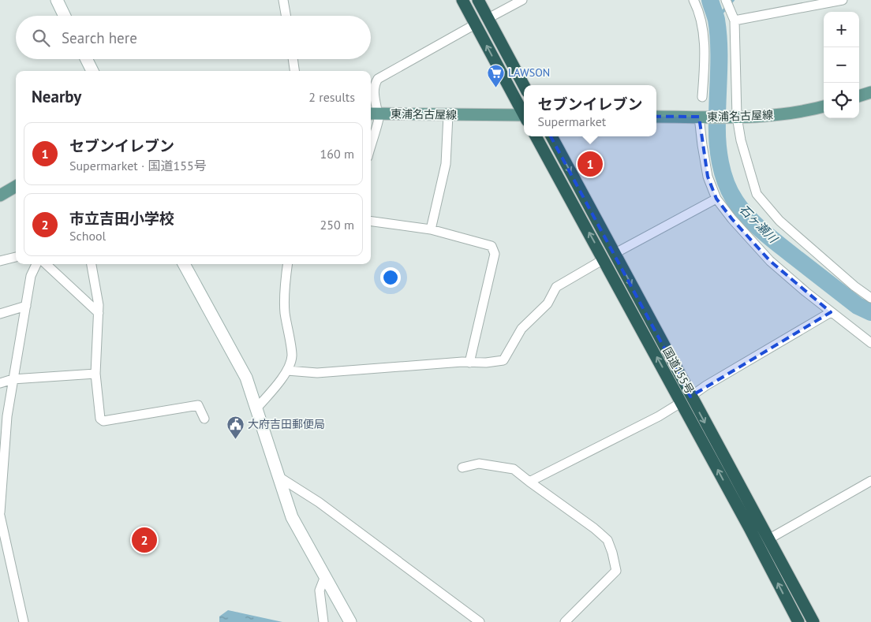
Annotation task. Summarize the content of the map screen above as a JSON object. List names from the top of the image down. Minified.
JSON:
{"streets":{"highway":["国道155号"],"main road":["東浦名古屋線"]},"water":["石ヶ瀬川"],"places":{"supermarket":["LAWSON"],"public building":["大府吉田郵便局"]},"page":{"map_buttons":["+","−"],"search":"Search here","heading":["Nearby","2 results"],"popup":["セブンイレブン","Supermarket"],"list":[{"mark":"1","name":"セブンイレブン","note":"Supermarket · 国道155号","value":"160 m"},{"mark":"2","name":"市立吉田小学校","note":"School","value":"250 m"}],"pins":["1","2"]}}
